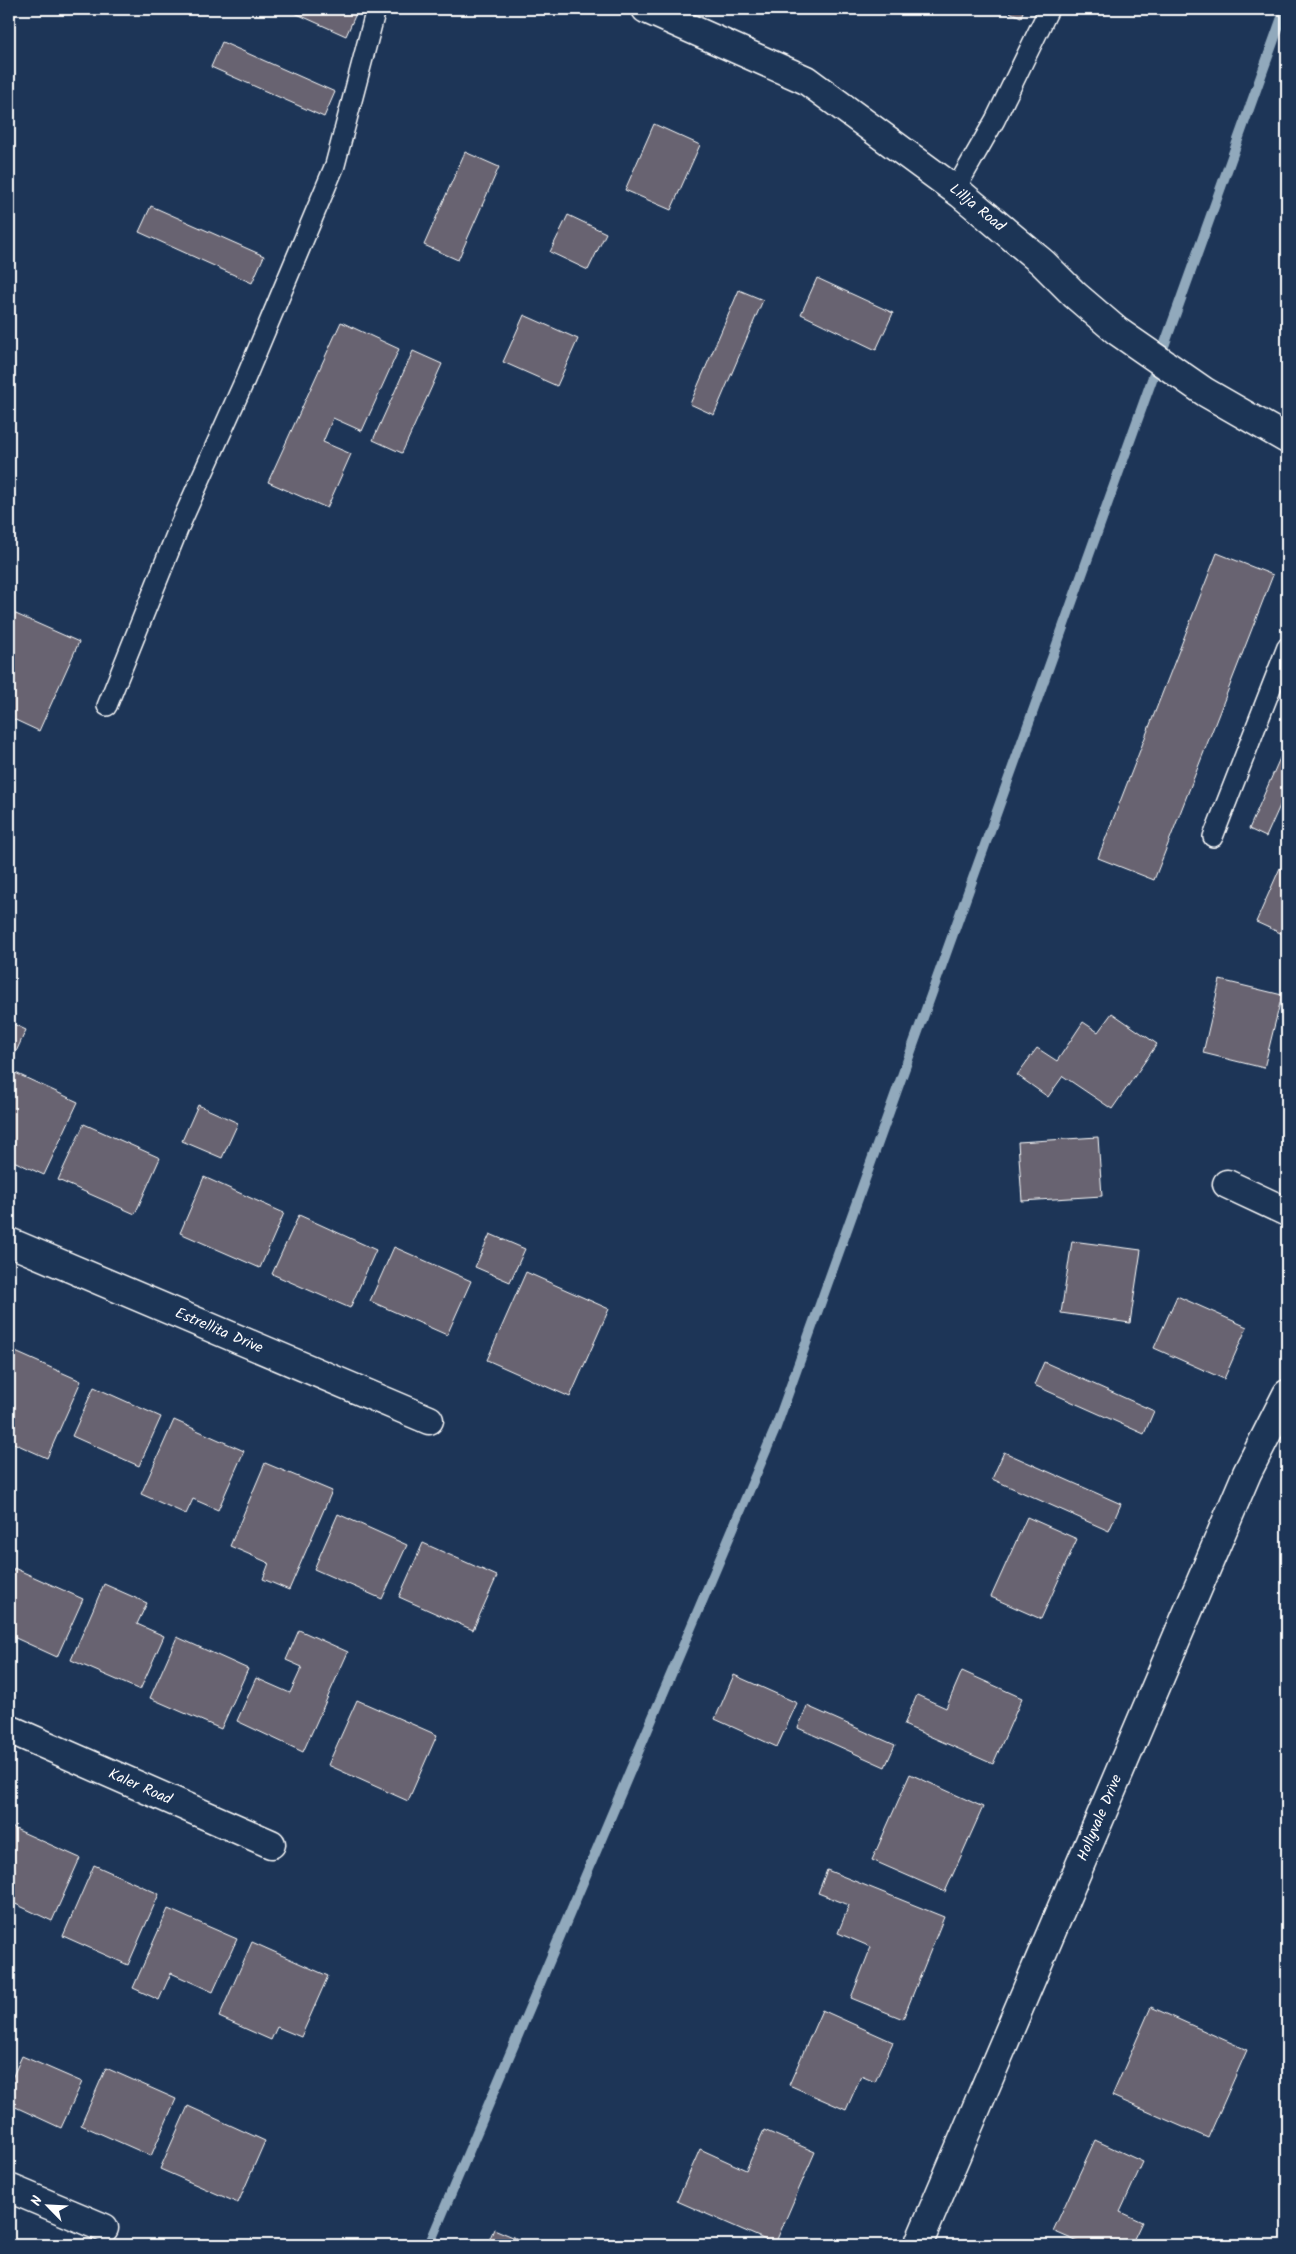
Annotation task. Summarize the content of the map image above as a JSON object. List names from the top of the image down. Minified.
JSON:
{"streets":{"street":["Lillja Road","Estrellita Drive","Kaler Road","Hollyvale Drive"]},"north":"top left"}
